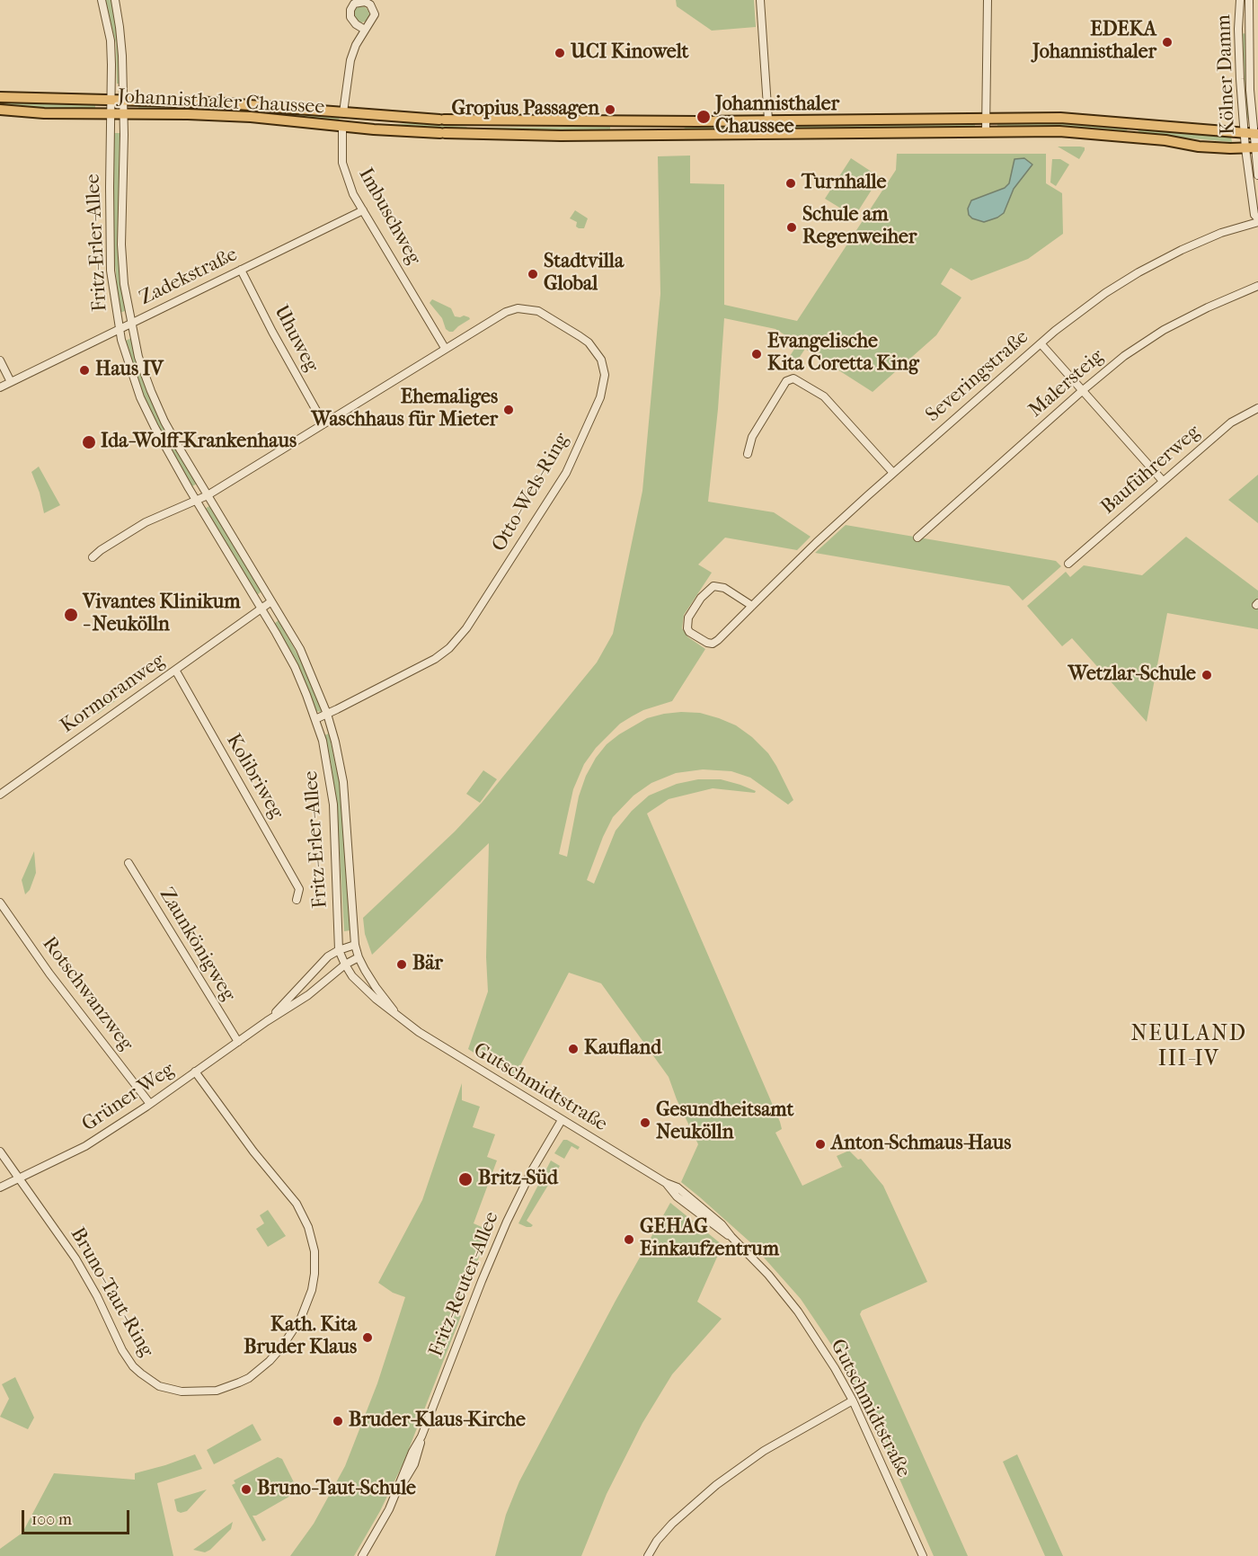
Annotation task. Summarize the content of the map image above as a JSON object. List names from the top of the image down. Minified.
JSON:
{"streets":{"main road":["Johannisthaler Chaussee","Imbuschweg"],"street":["Kölner Damm","Fritz-Erler-Allee","Zadekstraße","Uhuweg","Severingstraße","Malersteig","Bauführerweg","Otto-Wels-Ring","Kormoranweg","Kolibriweg","Zaunkönigweg","Rotschwanzweg","Gutschmidtstraße","Grüner Weg","Fritz-Reuter-Allee","Bruno-Taut-Ring"]},"crossings":[["Kölner Damm","Johannisthaler Chaussee"],["Johannisthaler Chaussee","Imbuschweg"],["Johannisthaler Chaussee","Fritz-Erler-Allee"],["Imbuschweg","Zadekstraße"],["Imbuschweg","Otto-Wels-Ring"],["Fritz-Erler-Allee","Zadekstraße"],["Fritz-Erler-Allee","Otto-Wels-Ring"],["Fritz-Erler-Allee","Kormoranweg"],["Fritz-Erler-Allee","Gutschmidtstraße"],["Fritz-Erler-Allee","Grüner Weg"],["Zadekstraße","Uhuweg"],["Uhuweg","Otto-Wels-Ring"],["Kormoranweg","Kolibriweg"],["Zaunkönigweg","Grüner Weg"],["Rotschwanzweg","Grüner Weg"],["Gutschmidtstraße","Grüner Weg"],["Gutschmidtstraße","Fritz-Reuter-Allee"],["Grüner Weg","Bruno-Taut-Ring"]],"districts":["NEULAND III-IV"],"places":["EDEKA Johannisthaler","UCI Kinowelt","Gropius Passagen","Johannisthaler Chaussee","Turnhalle","Schule am Regenweiher","Stadtvilla Global","Evangelische Kita Coretta King","Haus IV","Ehemaliges Waschhaus für Mieter","Ida-Wolff-Krankenhaus","Vivantes Klinikum - Neukölln","Wetzlar-Schule","Bär","Kaufland","Gesundheitsamt Neukölln","Anton-Schmaus-Haus","Britz-Süd","GEHAG Einkaufzentrum","Kath. Kita Bruder Klaus","Bruder-Klaus-Kirche","Bruno-Taut-Schule"],"scale_bar":"100 m"}
